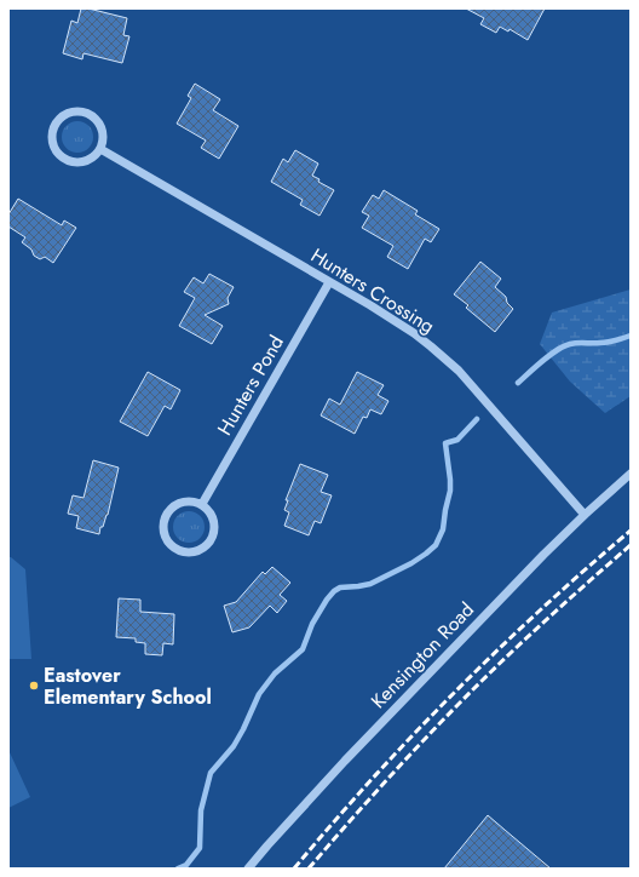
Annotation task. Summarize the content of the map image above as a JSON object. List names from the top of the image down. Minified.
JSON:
{"streets":{"street":["Hunters Crossing","Hunters Pond","Kensington Road"]},"crossings":[["Hunters Crossing","Hunters Pond"],["Hunters Crossing","Kensington Road"]],"places":["Eastover Elementary School"]}
